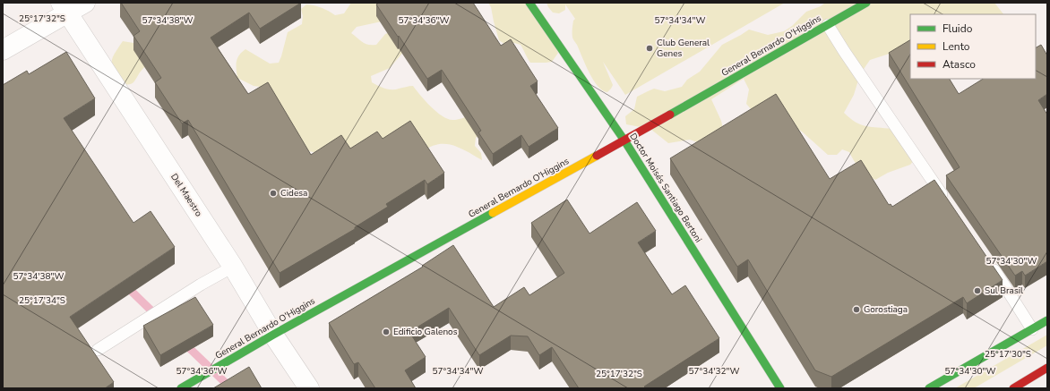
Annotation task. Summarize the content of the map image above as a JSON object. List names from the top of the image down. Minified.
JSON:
{"streets":{"main road":["General Bernardo O'Higgins","Doctor Moisés Santiago Bertoni"],"street":["Del Maestro"]},"crossings":[["General Bernardo O'Higgins","Doctor Moisés Santiago Bertoni"],["General Bernardo O'Higgins","Del Maestro"]],"places":["Club General Genes","Cidesa","Sul Brasil","Gorostiaga","Edificio Galenos"],"legend":["Fluido","Lento","Atasco"],"coordinates":["25°17'32\"S","57°34'38\"W","57°34'36\"W","57°34'34\"W","57°34'30\"W","25°17'34\"S","25°17'30\"S","57°34'32\"W"]}
